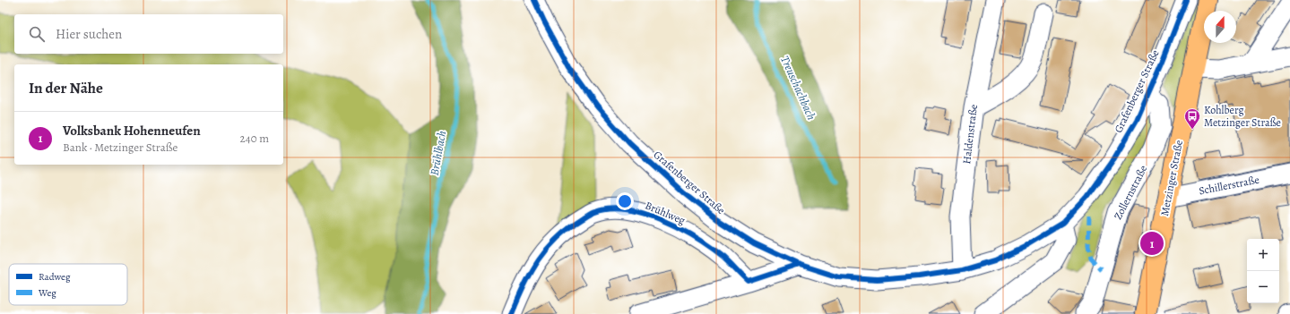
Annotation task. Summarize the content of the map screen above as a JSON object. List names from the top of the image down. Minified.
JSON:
{"streets":{"main road":["Metzinger Straße"],"street":["Grafenberger Straße","Haldenstraße","Schillerstraße","Zollernstraße","Brühlweg"]},"crossings":[["Grafenberger Straße","Haldenstraße"],["Grafenberger Straße","Zollernstraße"],["Metzinger Straße","Schillerstraße"]],"water":["Treuschachbach","Brühlbach"],"places":{"bus stop":["Kohlberg Metzinger Straße"]},"legend":["Radweg","Weg"],"north":"top","page":{"search":"Hier suchen","heading":"In der Nähe","list":[{"mark":"1","name":"Volksbank Hohenneufen","note":"Bank · Metzinger Straße","value":"240 m"}],"pins":"1","map_buttons":["+","−"]}}
